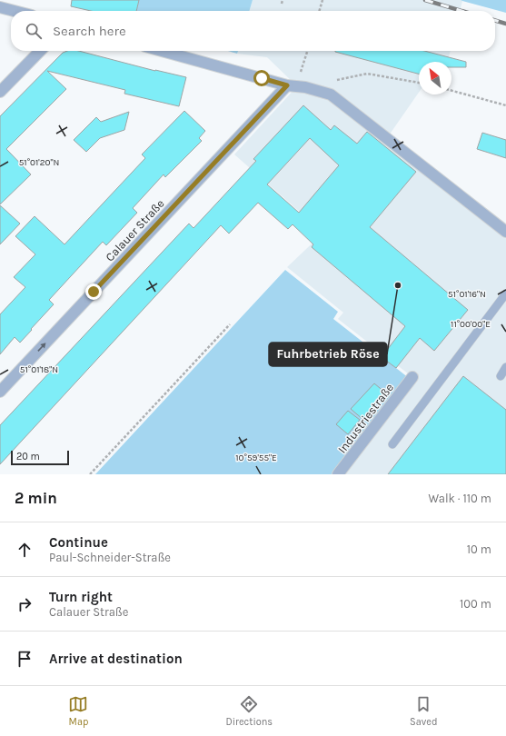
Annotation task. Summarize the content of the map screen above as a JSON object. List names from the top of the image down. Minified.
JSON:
{"streets":{"street":["Calauer Straße","Industriestraße"]},"one_way":["Calauer Straße"],"places":["Fuhrbetrieb Röse"],"scale_bar":"20 m","north":"top left","page":{"search":"Search here","scale":"20 m","heading":["2 min","Walk · 110 m"],"list":[["Continue","Paul-Schneider-Straße","10 m"],["Turn right","Calauer Straße","100 m"],"Arrive at destination"],"nav":["Map","Directions","Saved"]},"coordinates":["51°01'20\"N","51°01'16\"N","11°00'00\"E","51°01'18\"N","10°59'55\"E"]}
